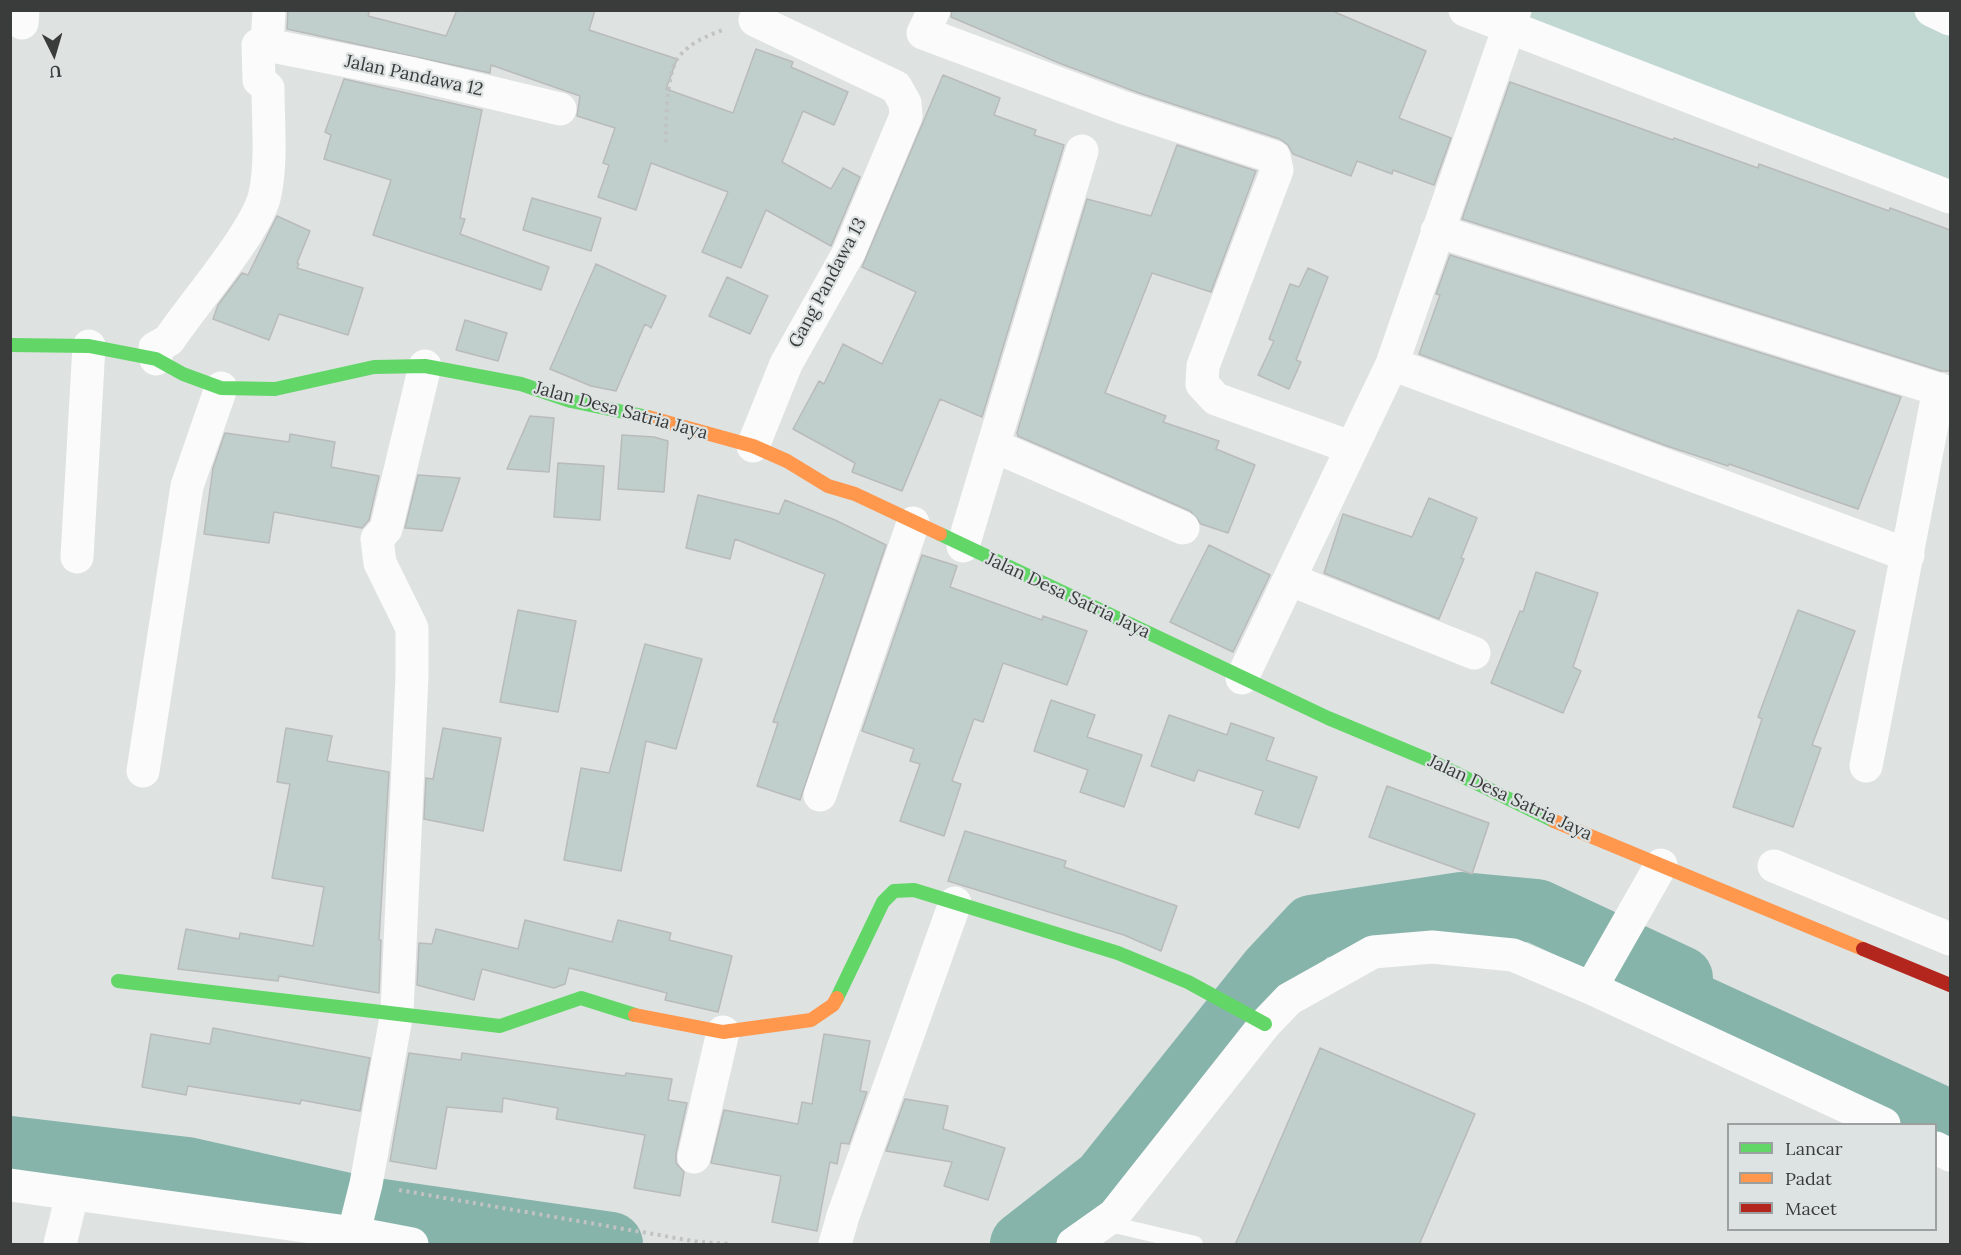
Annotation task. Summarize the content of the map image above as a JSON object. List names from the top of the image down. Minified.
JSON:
{"streets":{"street":["Jalan Pandawa 12","Gang Pandawa 13","Jalan Desa Satria Jaya"]},"crossings":[["Gang Pandawa 13","Jalan Desa Satria Jaya"]],"legend":["Lancar","Padat","Macet"],"north":"bottom"}
